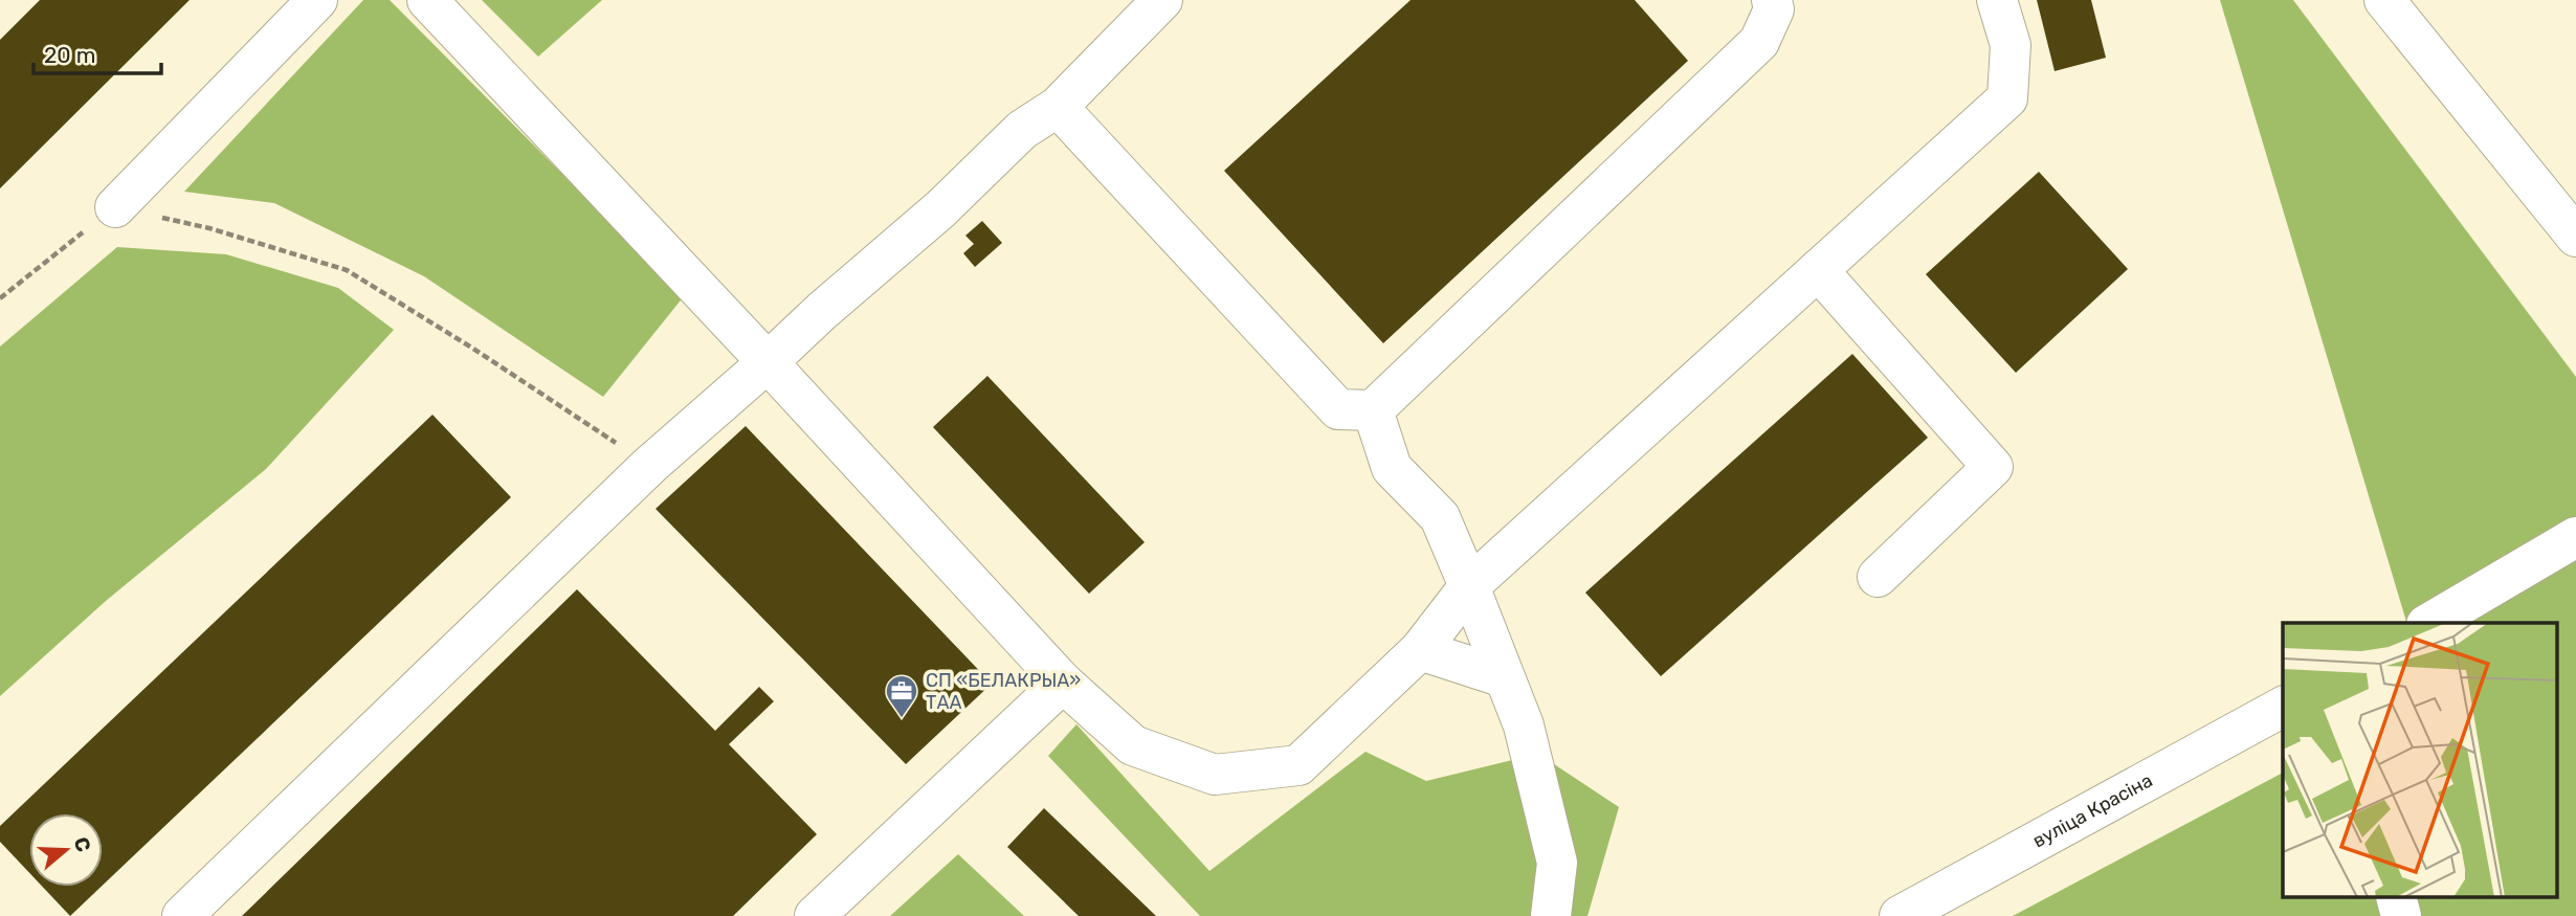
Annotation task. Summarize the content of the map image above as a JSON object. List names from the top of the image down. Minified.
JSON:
{"streets":{"street":["вуліца Красіна"]},"places":{"office":["СП «БЕЛАКРЫА» ТАА"]},"scale_bar":"20 m","north":"right"}
